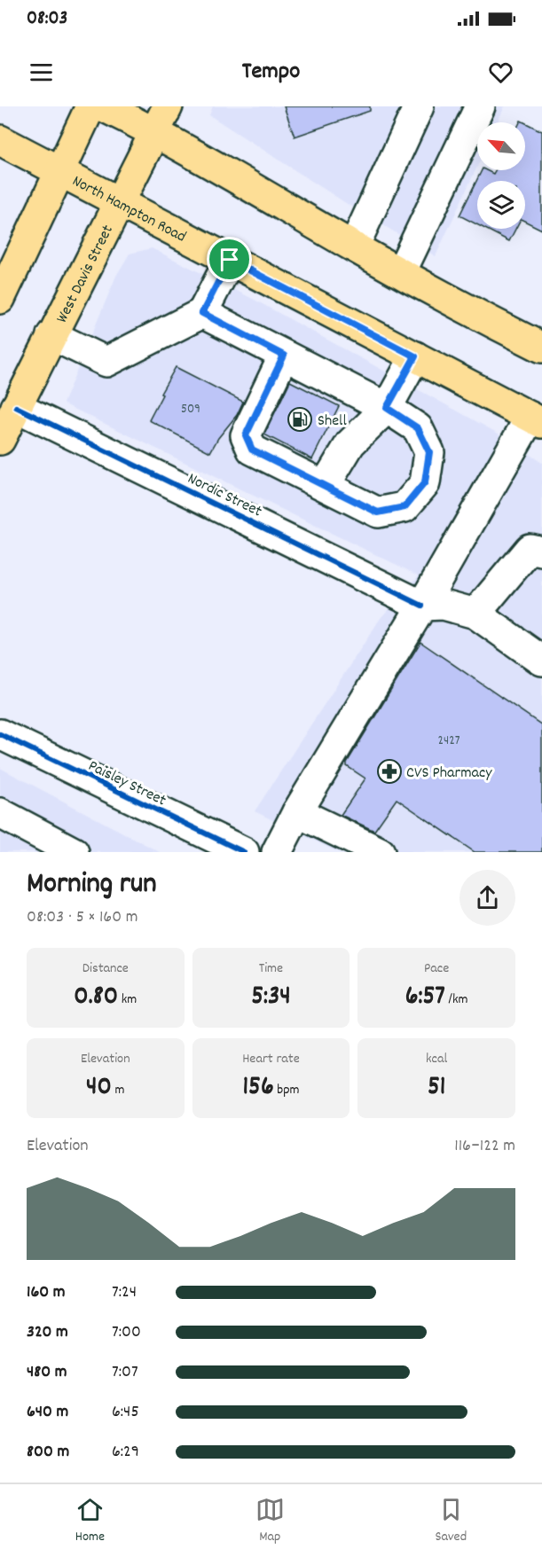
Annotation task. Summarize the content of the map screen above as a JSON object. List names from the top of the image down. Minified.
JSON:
{"streets":{"main road":["North Hampton Road","West Davis Street"],"street":["Nordic Street","Paisley Street"]},"crossings":[["North Hampton Road","West Davis Street"],["West Davis Street","Nordic Street"]],"places":{"fuel station":["Shell"],"pharmacy":["CVS Pharmacy"]},"house_numbers":["509","2427"],"north":"top left","page":{"status":"08:03","header":"Tempo","heading":["Morning run","08:03 · 5 × 160 m"],"stats":[["Distance","0.80 km"],["Time","5:34"],["Pace","6:57 /km"],["Elevation","40 m"],["Heart rate","156 bpm"],["kcal","51"]],"chart":["Elevation","116–122 m"],"list":[{"name":"160 m","note":"7:24"},{"name":"320 m","note":"7:00"},{"name":"480 m","note":"7:07"},{"name":"640 m","note":"6:45"},{"name":"800 m","note":"6:29"}],"tabs":["Home","Map","Saved"]}}
